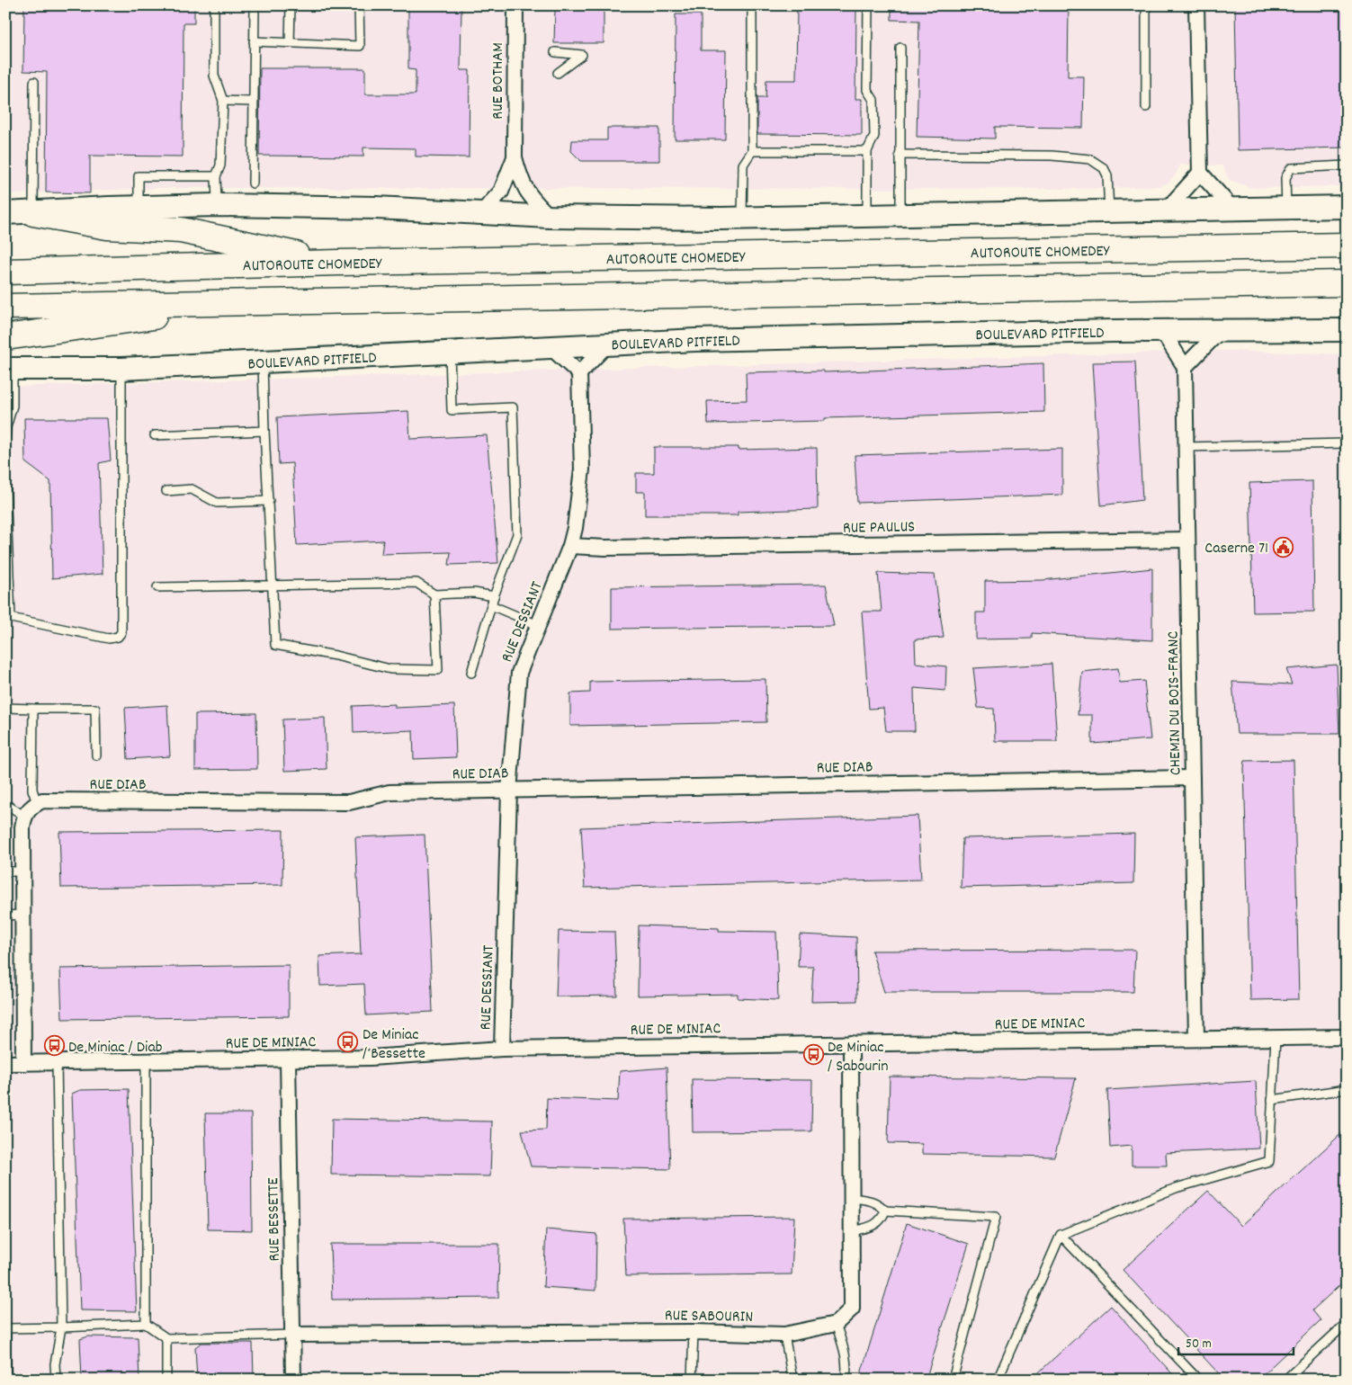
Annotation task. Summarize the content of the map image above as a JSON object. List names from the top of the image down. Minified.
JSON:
{"streets":{"highway":["AUTOROUTE CHOMEDEY"],"main road":["BOULEVARD PITFIELD"],"street":["RUE BOTHAM","RUE PAULUS","RUE DESSIANT","CHEMIN DU BOIS-FRANC","RUE DIAB","RUE DE MINIAC","RUE BESSETTE","RUE SABOURIN"]},"crossings":[["RUE PAULUS","RUE DESSIANT"],["RUE PAULUS","CHEMIN DU BOIS-FRANC"],["RUE DESSIANT","RUE DIAB"],["RUE DESSIANT","RUE DE MINIAC"],["CHEMIN DU BOIS-FRANC","RUE DIAB"],["CHEMIN DU BOIS-FRANC","RUE DE MINIAC"],["RUE DE MINIAC","RUE BESSETTE"],["RUE BESSETTE","RUE SABOURIN"]],"places":{"public building":["Caserne 71"],"bus stop":["De Miniac / Bessette","De Miniac / Diab","De Miniac / Sabourin"]},"scale_bar":"50 m"}
